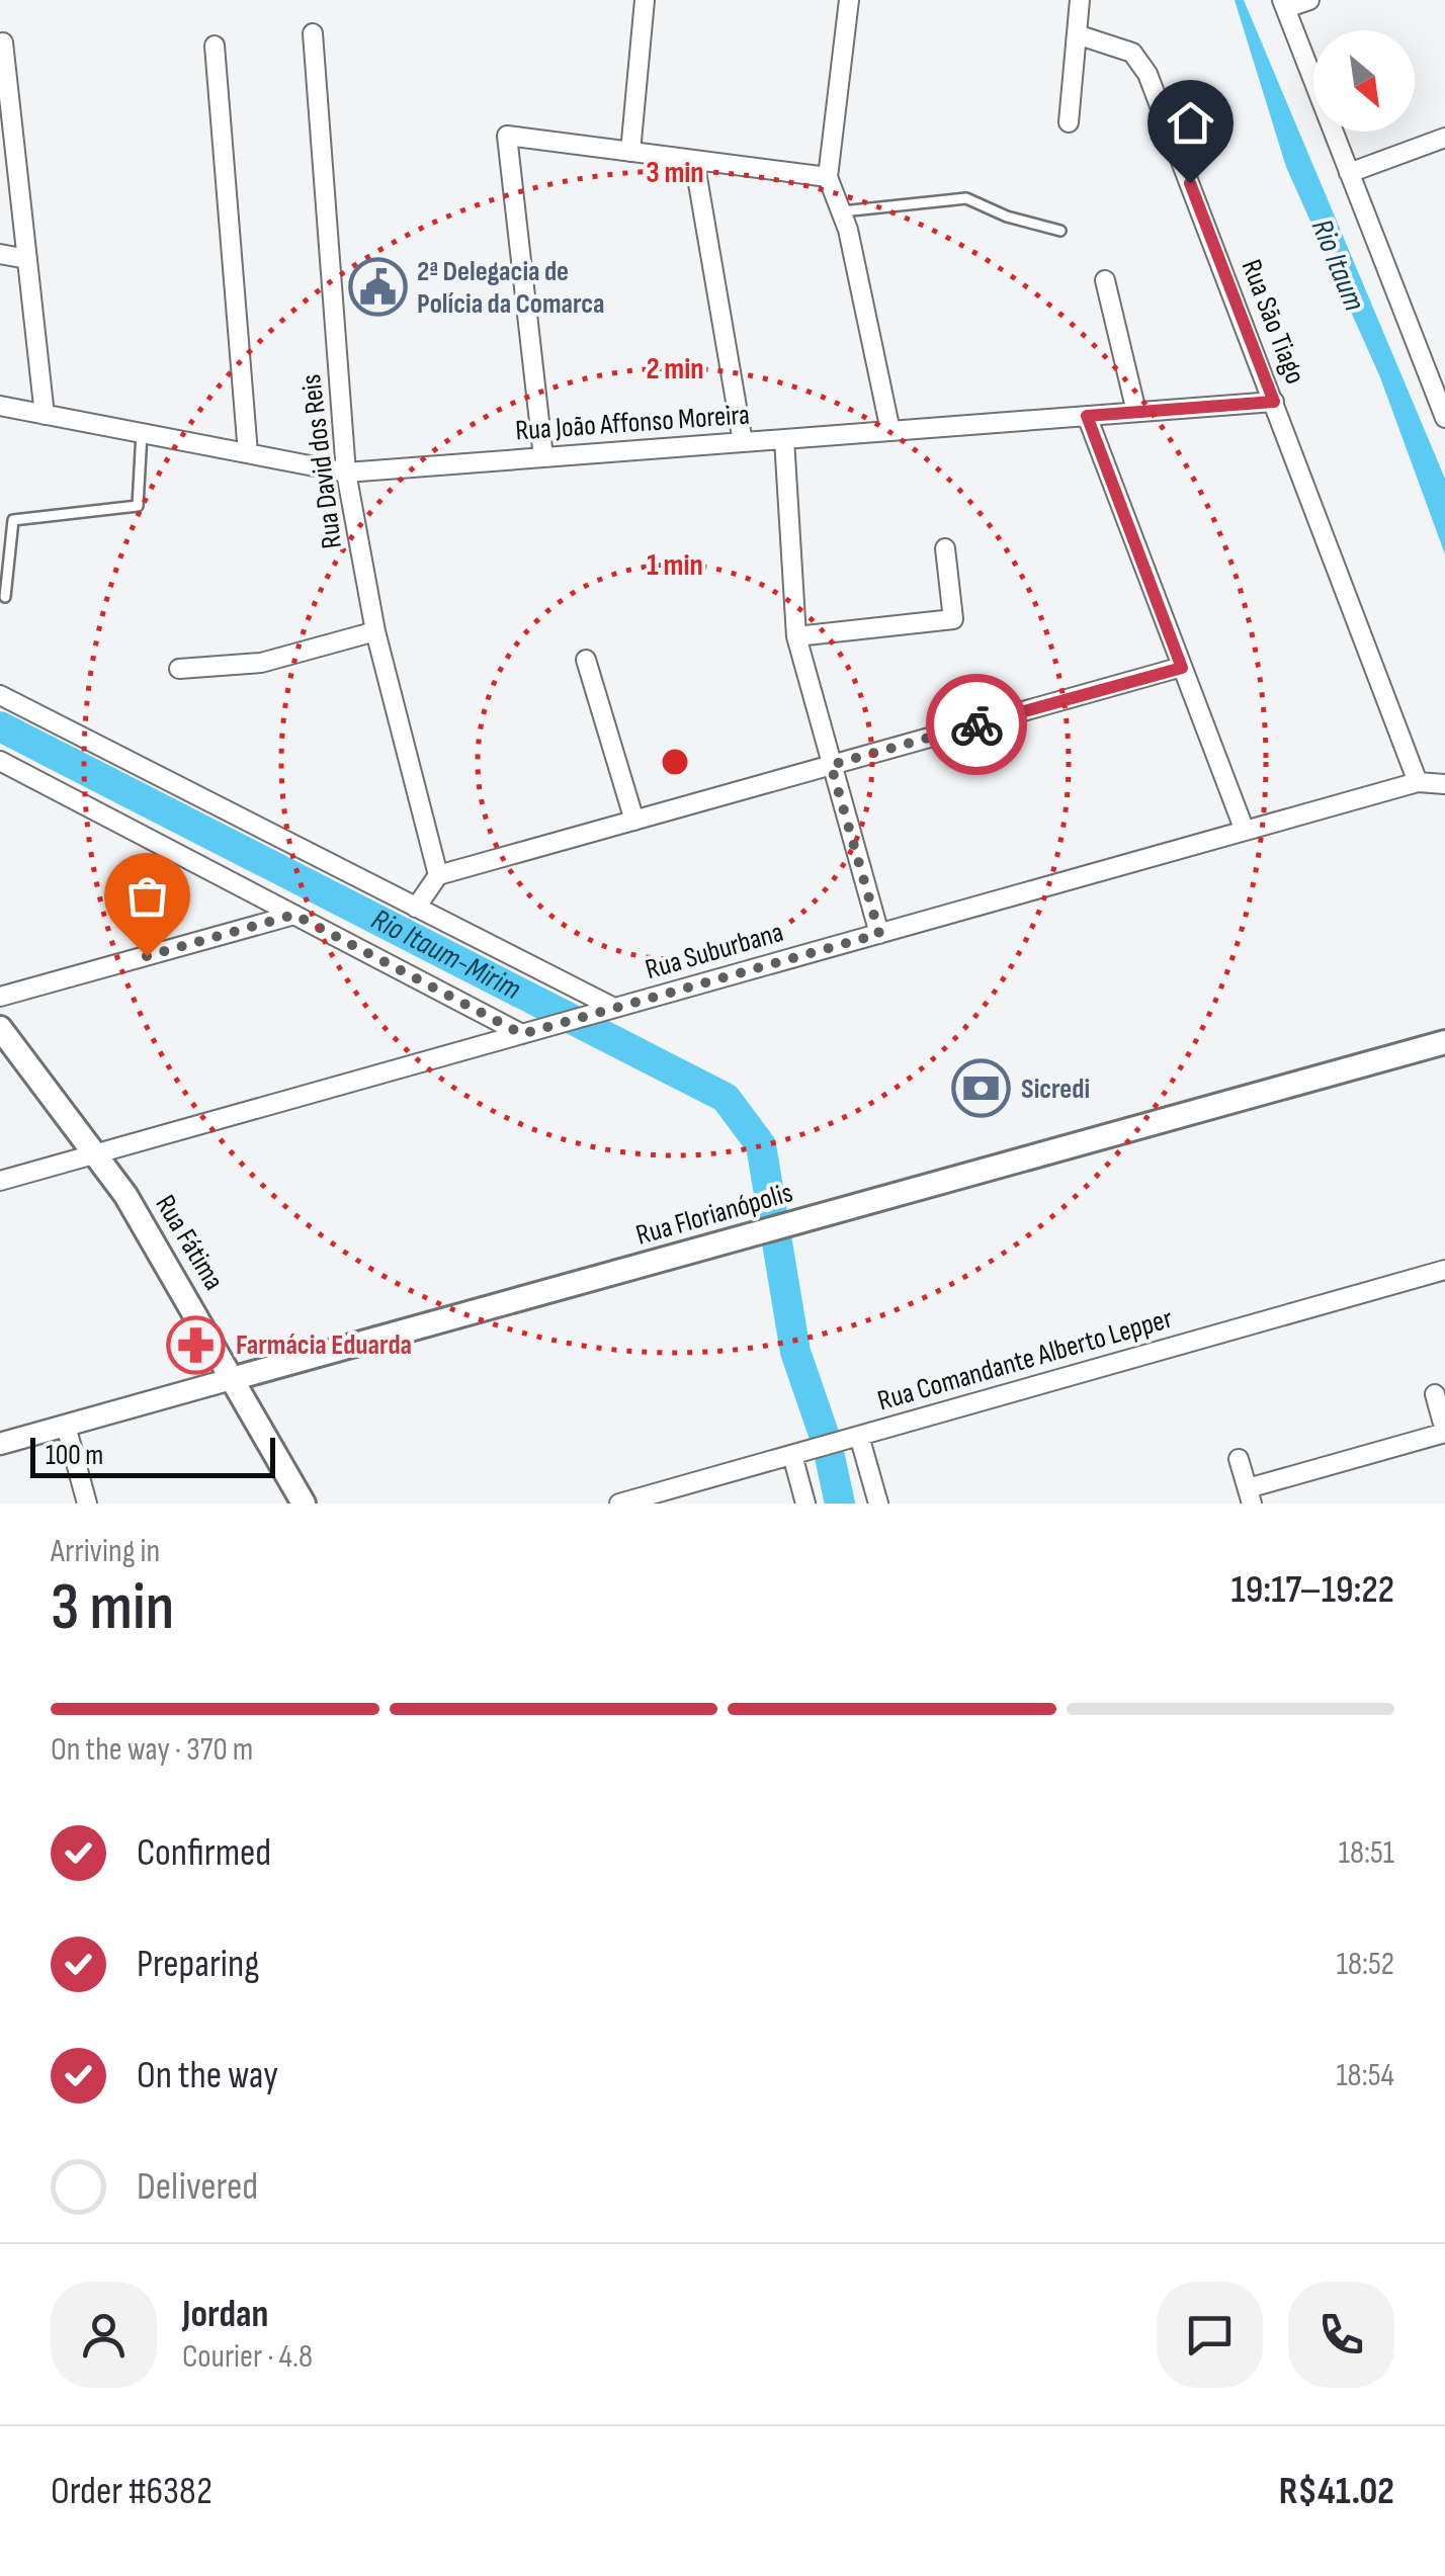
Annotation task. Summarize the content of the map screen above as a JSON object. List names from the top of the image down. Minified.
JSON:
{"streets":{"main road":["Rua Florianópolis","Rua Fátima"],"street":["Rua São Tiago","Rua João Affonso Moreira","Rua David dos Reis","Rua Suburbana","Rua Comandante Alberto Lepper"]},"crossings":[["Rua São Tiago","Rua João Affonso Moreira"],["Rua São Tiago","Rua Suburbana"],["Rua João Affonso Moreira","Rua David dos Reis"],["Rua Suburbana","Rua Fátima"],["Rua Florianópolis","Rua Fátima"]],"water":["Rio Itaum","Rio Itaum-Mirim"],"places":{"public building":["2ª Delegacia de Polícia da Comarca"],"bank":["Sicredi"],"pharmacy":["Farmácia Eduarda"]},"scale_bar":"100 m","north":"bottom right","page":{"scale":"100 m","heading":["3 min","Arriving in","19:17–19:22"],"panel":["Jordan","Courier · 4.8","Order #6382","R$41.02"],"bar":"On the way · 370 m","list":[["Confirmed","18:51"],["Preparing","18:52"],["On the way","18:54"],"Delivered"]},"rings":["3 min","2 min","1 min"]}
